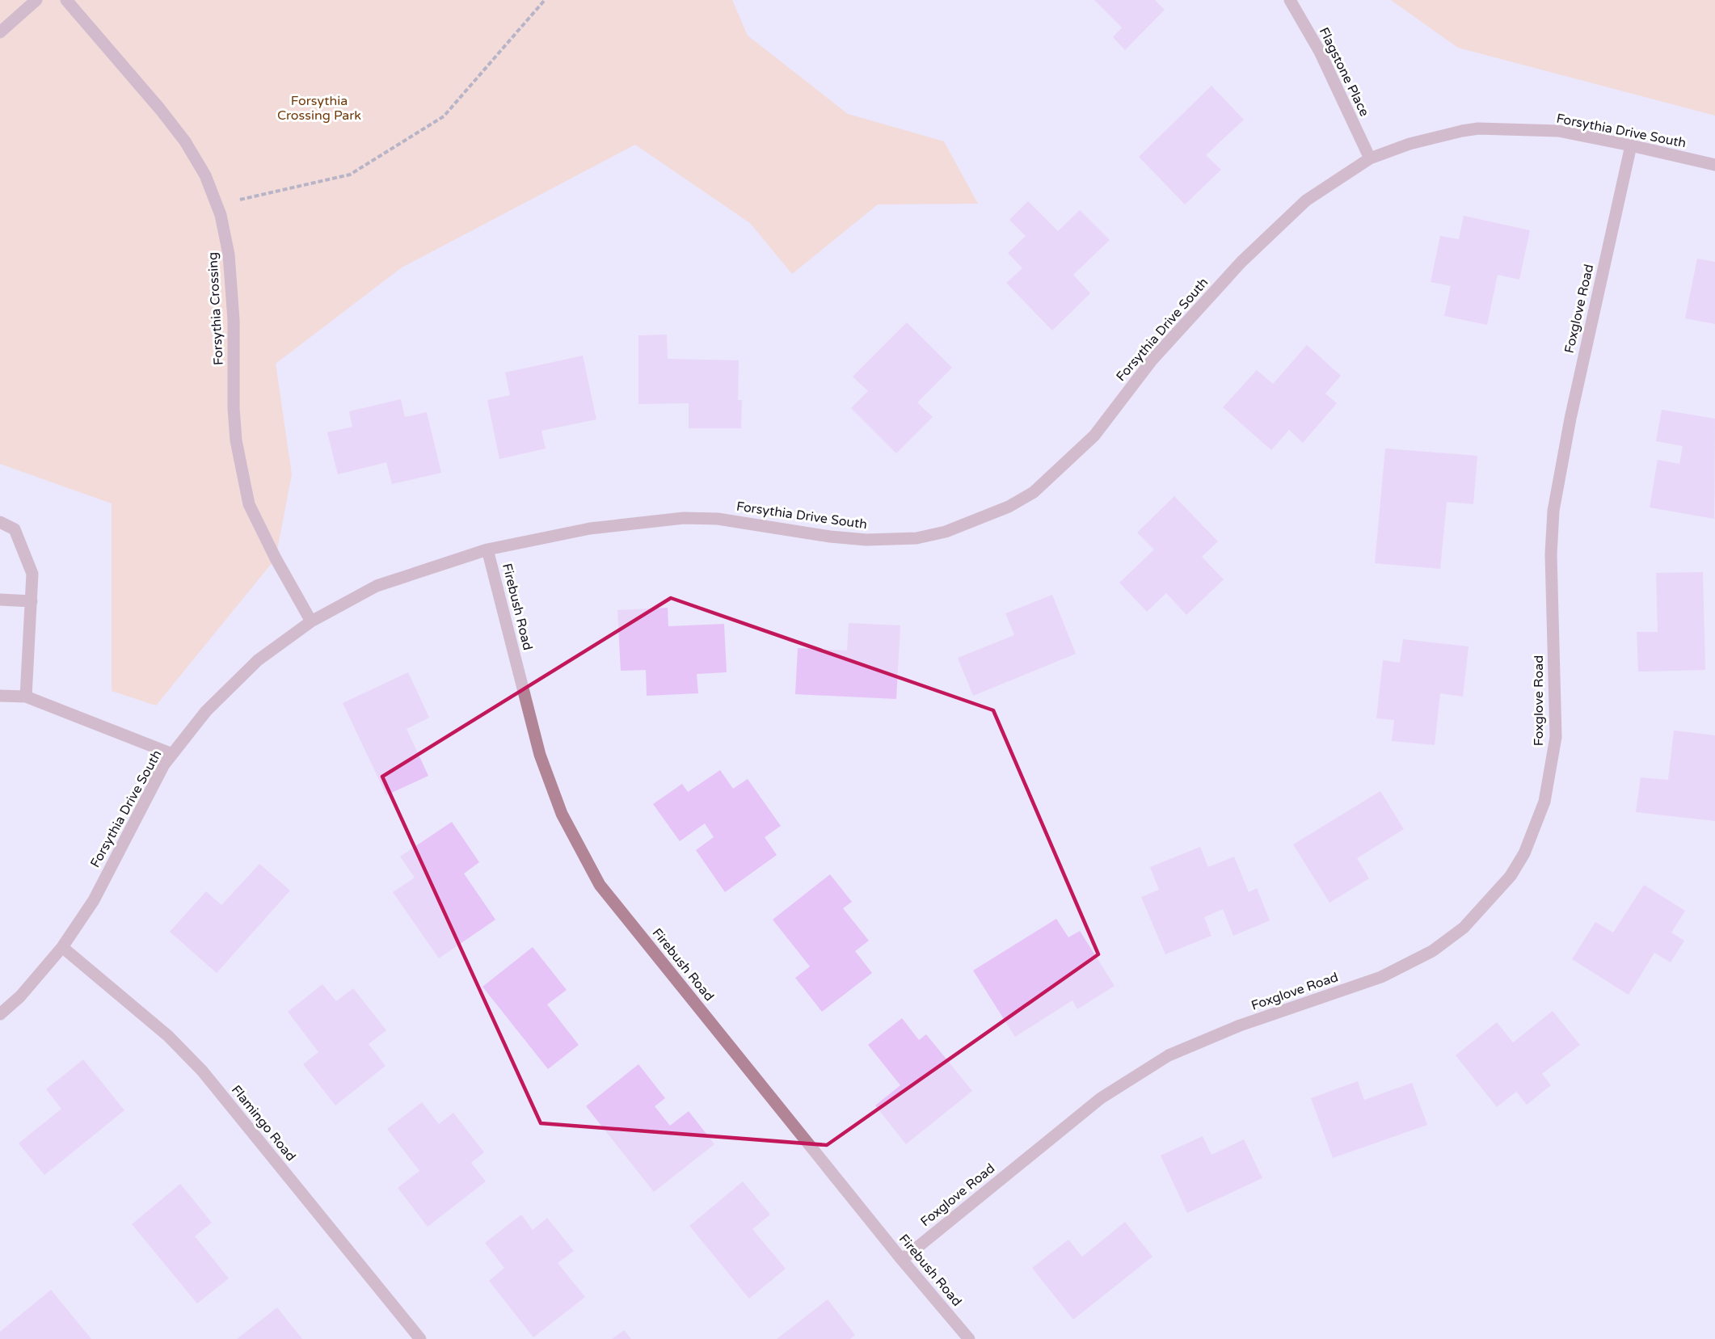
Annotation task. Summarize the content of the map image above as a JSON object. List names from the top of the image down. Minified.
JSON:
{"streets":{"street":["Flagstone Place","Forsythia Drive South","Forsythia Crossing","Foxglove Road","Firebush Road","Flamingo Road"]},"crossings":[["Flagstone Place","Forsythia Drive South"],["Forsythia Drive South","Forsythia Crossing"],["Forsythia Drive South","Foxglove Road"],["Forsythia Drive South","Firebush Road"],["Forsythia Drive South","Flamingo Road"],["Foxglove Road","Firebush Road"]],"parks":["Forsythia Crossing Park"]}
